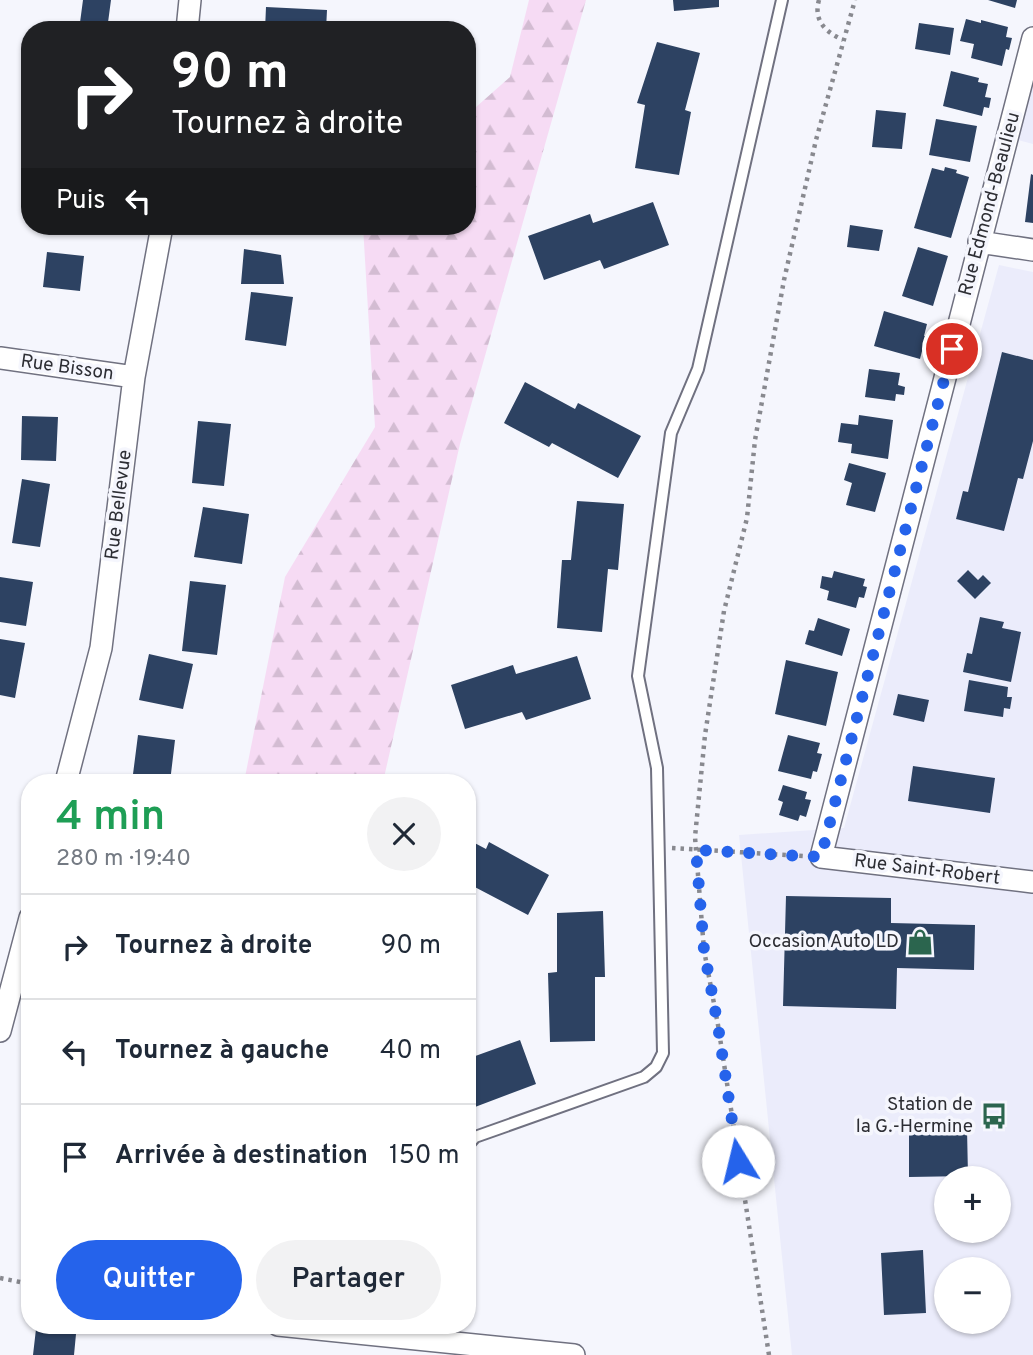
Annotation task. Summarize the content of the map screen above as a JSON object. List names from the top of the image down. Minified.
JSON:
{"streets":{"street":["Rue Edmond-Beaulieu","Rue Bisson","Rue Bellevue","Rue Saint-Robert"]},"crossings":[["Rue Edmond-Beaulieu","Rue Saint-Robert"],["Rue Bisson","Rue Bellevue"]],"places":{"shop":["Occasion Auto LD"],"bus stop":["Station de la G.-Hermine"]},"page":{"turn":["90 m","Tournez à droite"],"then":"Puis","heading":["4 min","280 m · 19:40"],"list":[{"name":"Tournez à droite","value":"90 m"},{"name":"Tournez à gauche","value":"40 m"},{"name":"Arrivée à destination","value":"150 m"}],"map_buttons":["+","−"],"buttons":["Quitter","Partager"]}}
